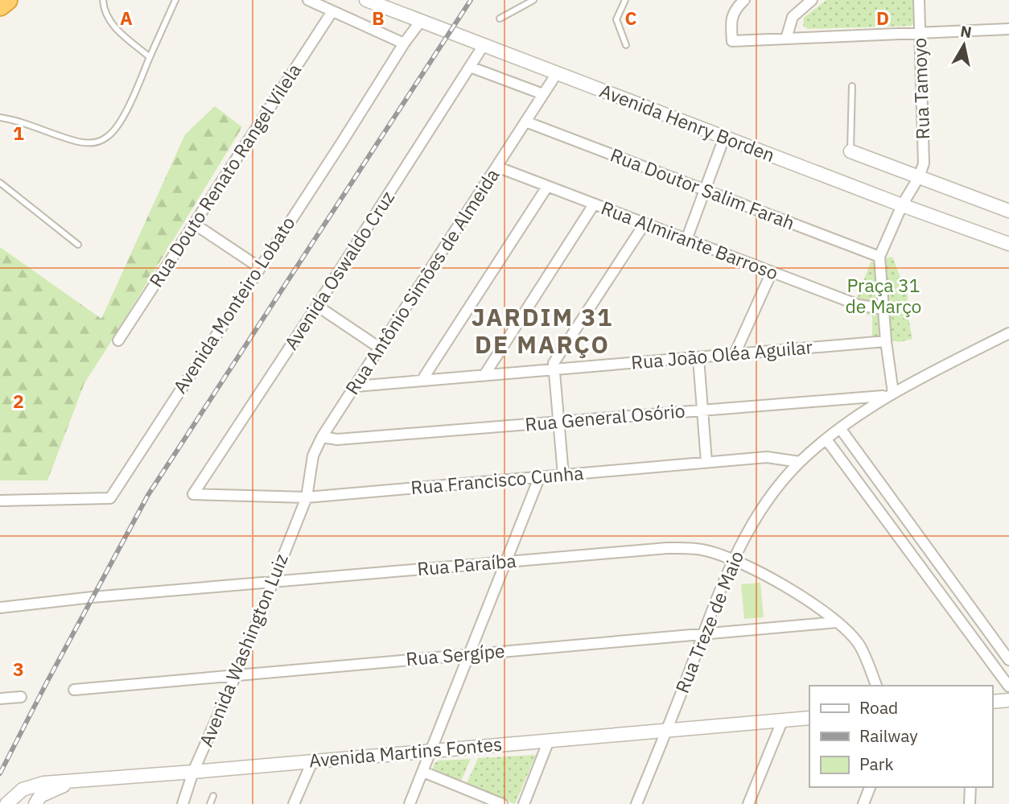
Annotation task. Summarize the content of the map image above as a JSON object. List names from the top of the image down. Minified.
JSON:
{"streets":{"street":["Rua Tamoyo","Avenida Henry Borden","Rua Douto Renato Rangel Vilela","Rua Doutor Salim Farah","Rua Almirante Barroso","Avenida Oswaldo Cruz","Rua Antônio Simões de Almeida","Avenida Monteiro Lobato","Rua João Oléa Aguilar","Rua General Osório","Rua Francisco Cunha","Rua Paraíba","Rua Treze de Maio","Avenida Washington Luiz","Rua Sergípe","Avenida Martins Fontes"]},"crossings":[["Avenida Henry Borden","Avenida Oswaldo Cruz"],["Avenida Henry Borden","Rua Antônio Simões de Almeida"],["Avenida Henry Borden","Avenida Monteiro Lobato"],["Rua Doutor Salim Farah","Rua Antônio Simões de Almeida"],["Rua Almirante Barroso","Rua Antônio Simões de Almeida"],["Avenida Oswaldo Cruz","Rua Francisco Cunha"],["Rua Antônio Simões de Almeida","Rua João Oléa Aguilar"],["Rua Antônio Simões de Almeida","Rua General Osório"],["Rua Antônio Simões de Almeida","Rua Francisco Cunha"],["Rua Antônio Simões de Almeida","Avenida Washington Luiz"],["Rua General Osório","Rua Treze de Maio"],["Rua Francisco Cunha","Rua Treze de Maio"],["Rua Francisco Cunha","Avenida Washington Luiz"],["Rua Paraíba","Rua Treze de Maio"],["Rua Paraíba","Avenida Washington Luiz"],["Rua Paraíba","Rua Sergípe"],["Rua Treze de Maio","Rua Sergípe"],["Rua Treze de Maio","Avenida Martins Fontes"],["Avenida Washington Luiz","Rua Sergípe"],["Avenida Washington Luiz","Avenida Martins Fontes"]],"districts":["JARDIM 31 DE MARÇO"],"parks":["Praça 31 de Março"],"legend":["Road","Railway","Park"],"north":"top","grid":{"columns":["A","B","C","D"],"rows":["1","2","3"]}}
